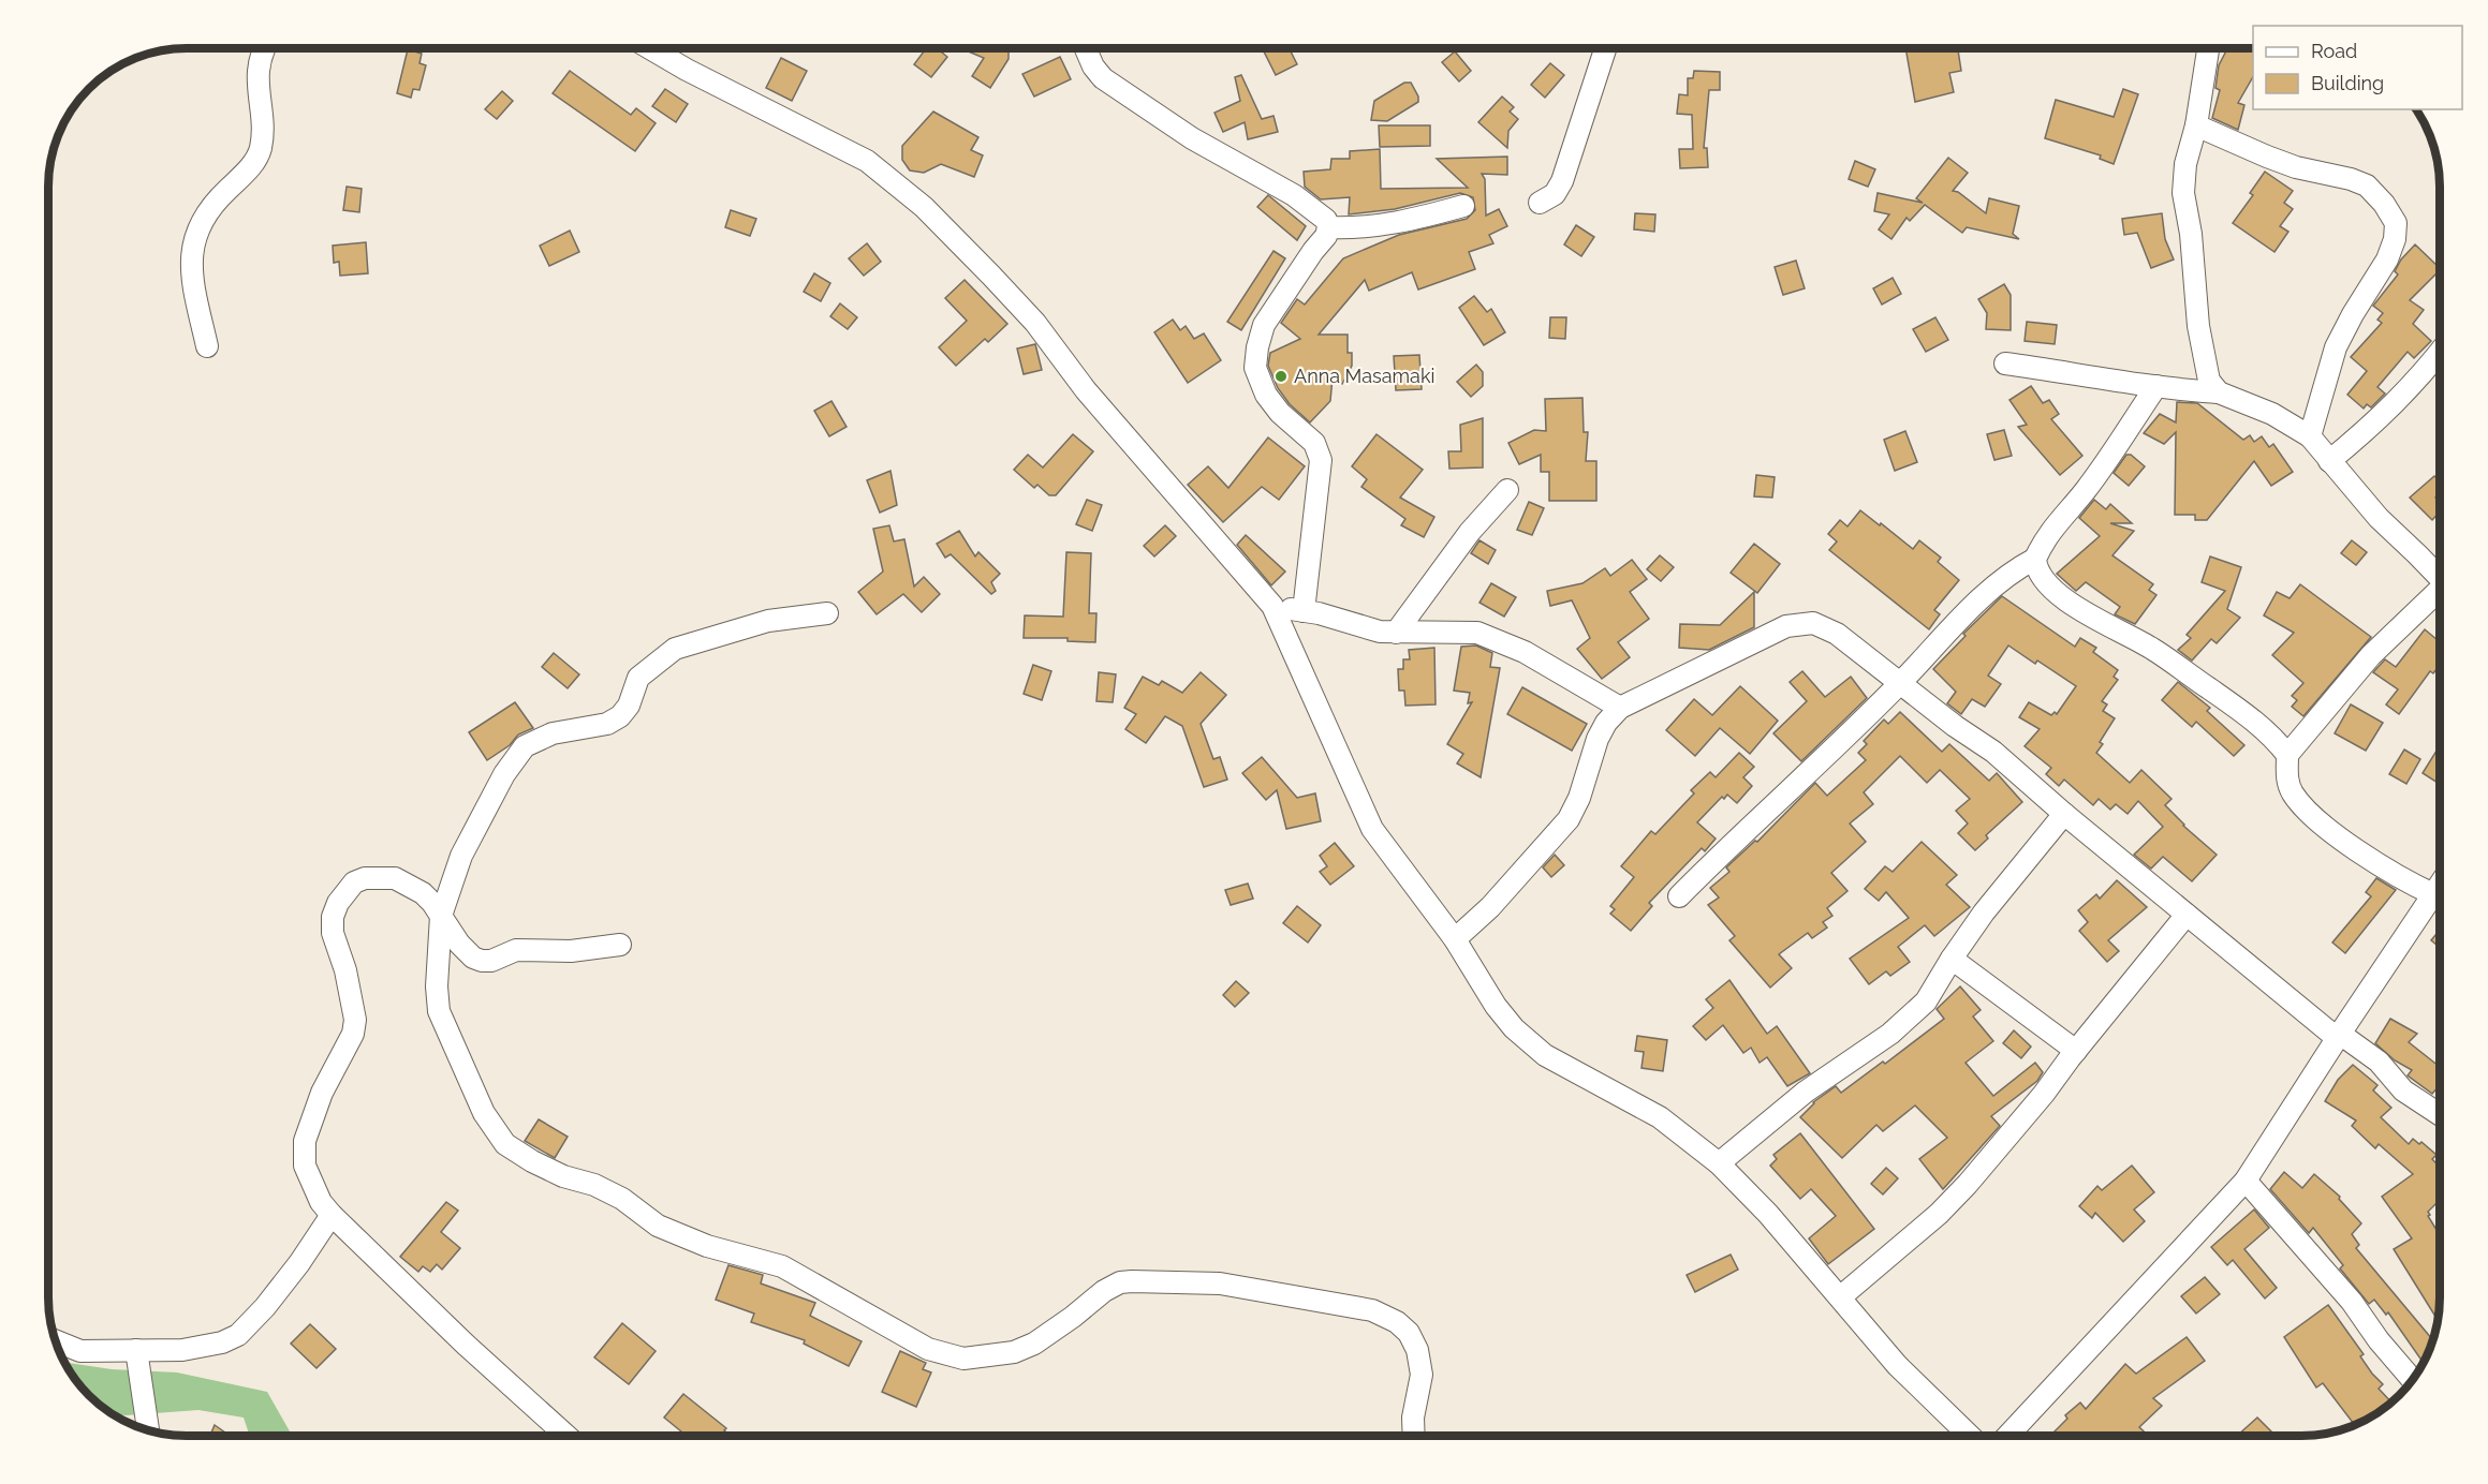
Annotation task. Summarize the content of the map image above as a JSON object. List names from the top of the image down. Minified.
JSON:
{"places":["Anna Masamaki"],"legend":["Road","Building"]}
